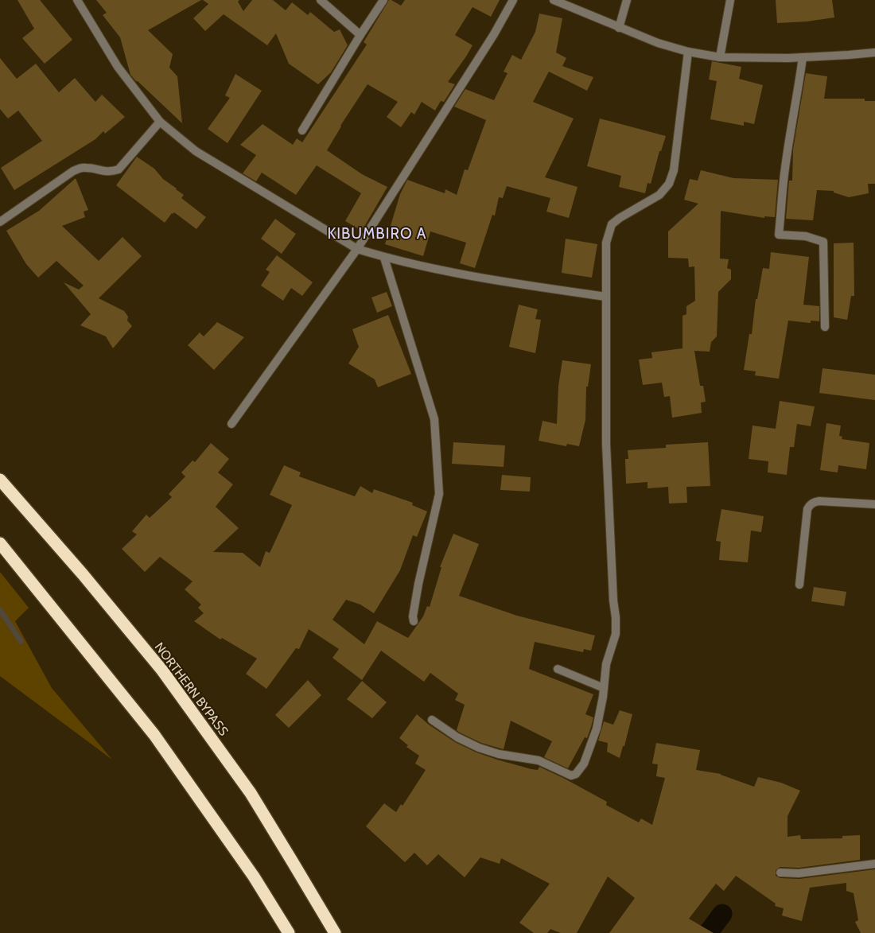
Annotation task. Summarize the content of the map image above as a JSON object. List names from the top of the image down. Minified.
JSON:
{"streets":{"highway":["NORTHERN BYPASS"]},"districts":["KIBUMBIRO A"]}
